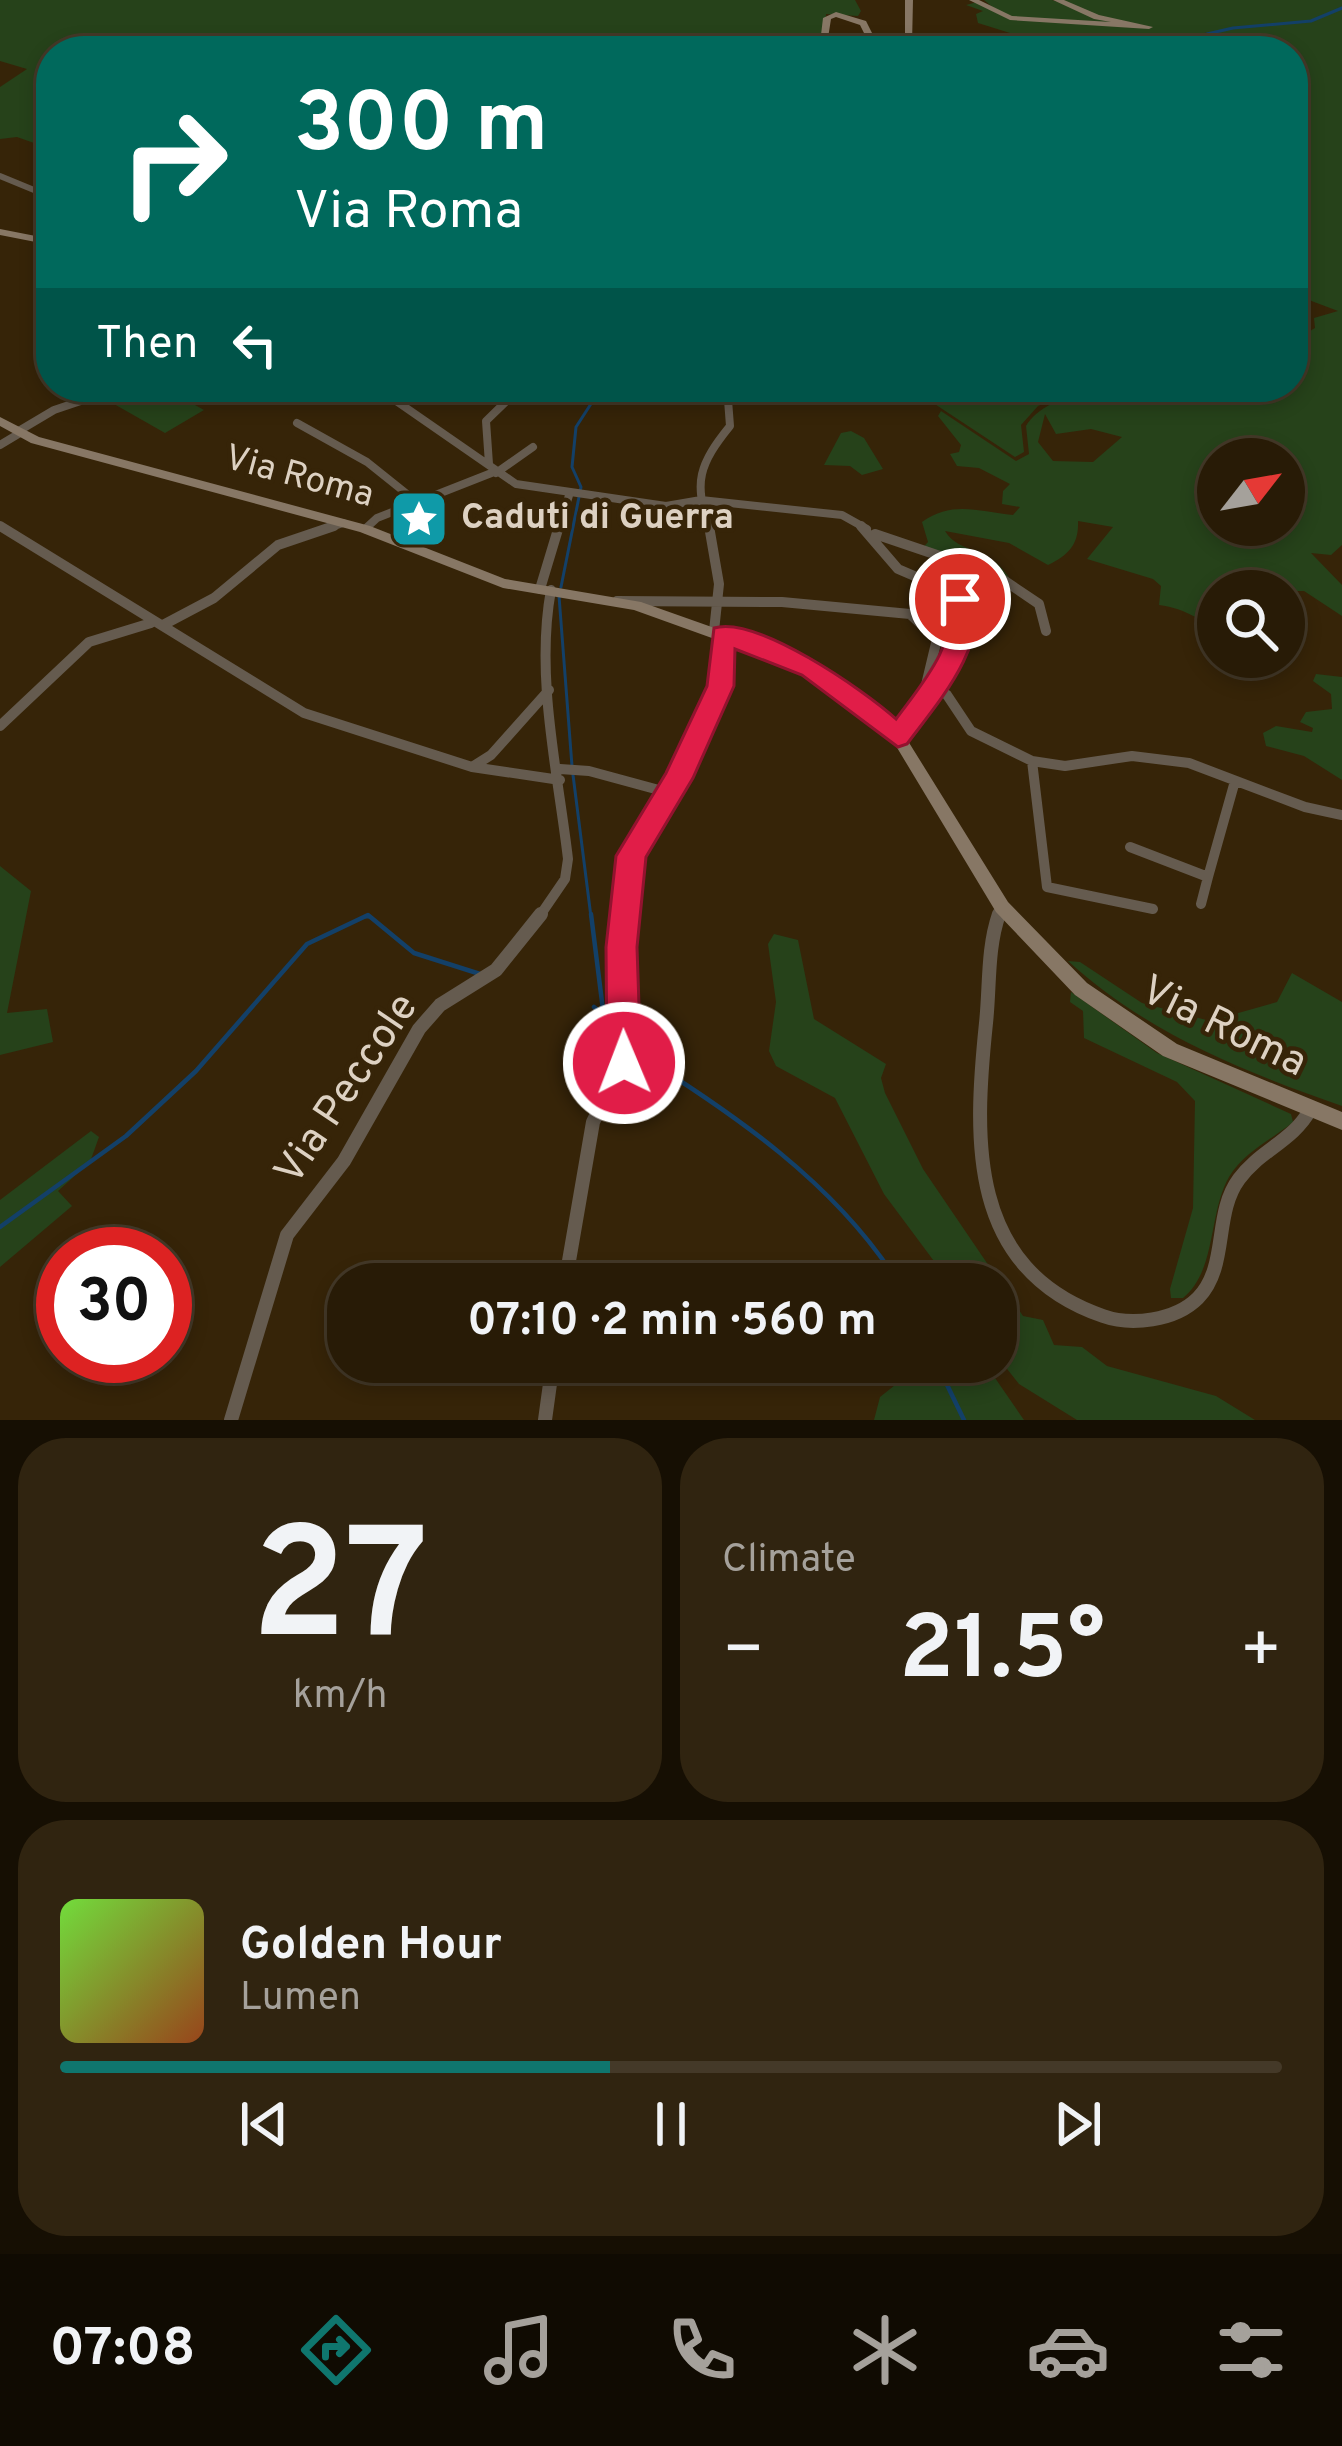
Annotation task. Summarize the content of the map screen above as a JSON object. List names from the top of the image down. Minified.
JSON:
{"streets":{"main road":["Via Roma"],"street":["Via Peccole"]},"crossings":[["Via Roma","Via Peccole"]],"places":{"place":["Caduti di Guerra"]},"north":"top right","page":{"turn":["300 m","Via Roma"],"then":"Then","limit":"30","trip":"07:10 · 2 min · 560 m","tile":[["27","km/h"],"Climate"],"heat":["−","21.5°","+"],"song":["Golden Hour","Lumen"],"tabs":"07:08"}}
